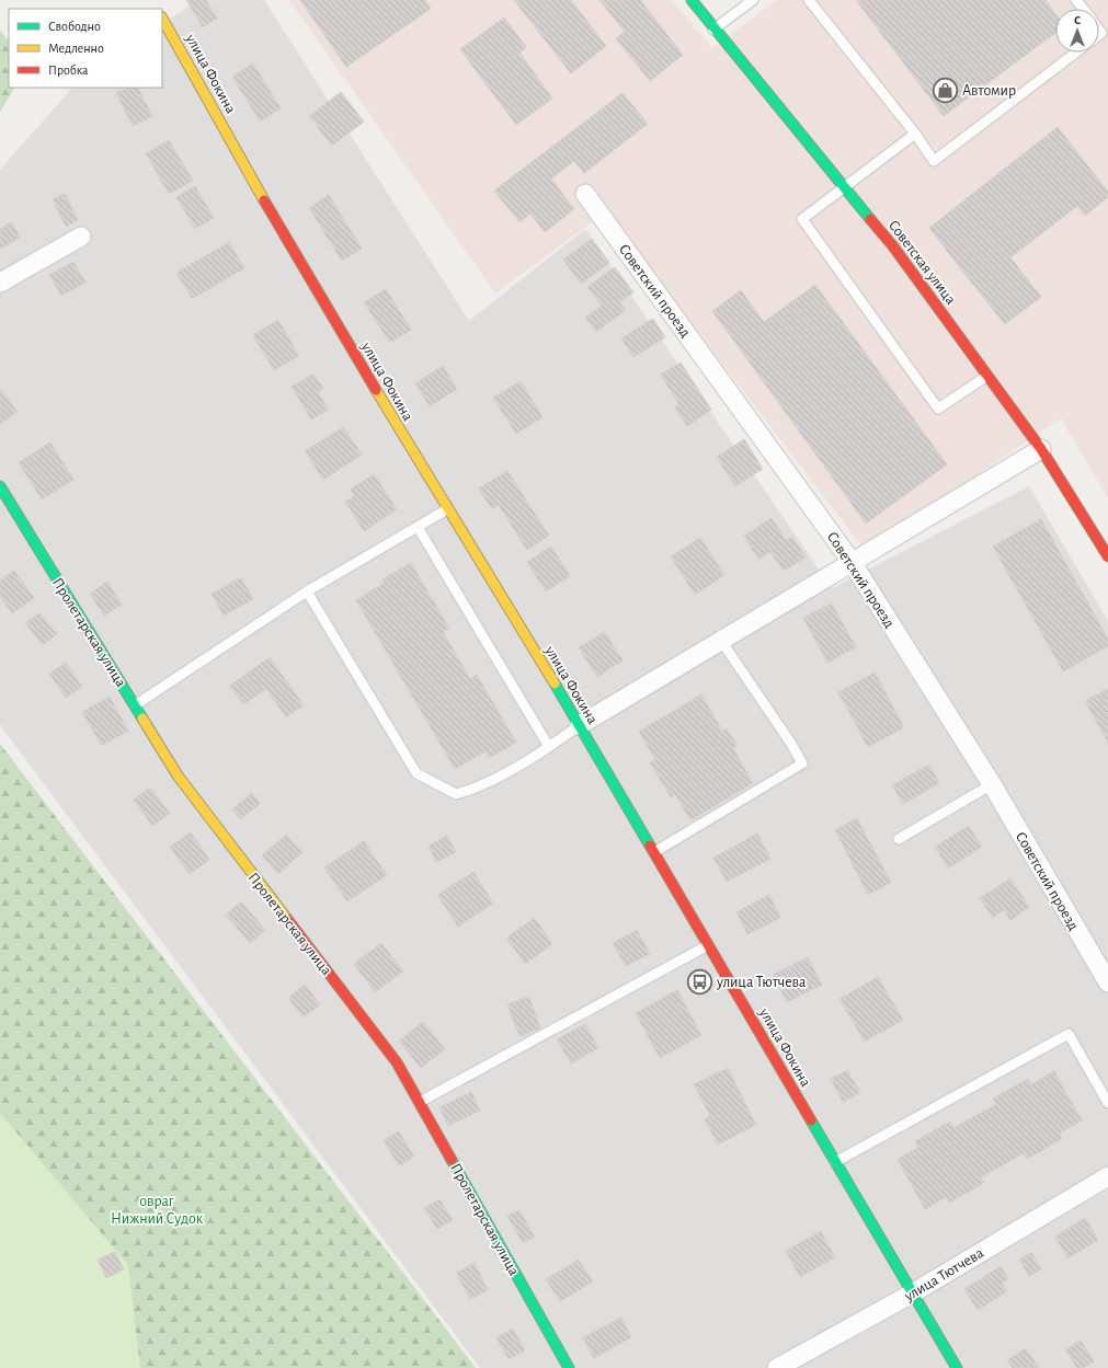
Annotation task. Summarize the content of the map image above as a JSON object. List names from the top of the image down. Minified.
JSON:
{"streets":{"main road":["улица Фокина","Советская улица","Пролетарская улица"],"street":["Советский проезд","улица Тютчева"]},"crossings":[["улица Фокина","улица Тютчева"]],"parks":["овраг Нижний Судок"],"places":{"shop":["Автомир"],"bus stop":["улица Тютчева"]},"legend":["Свободно","Медленно","Пробка"],"north":"top"}
